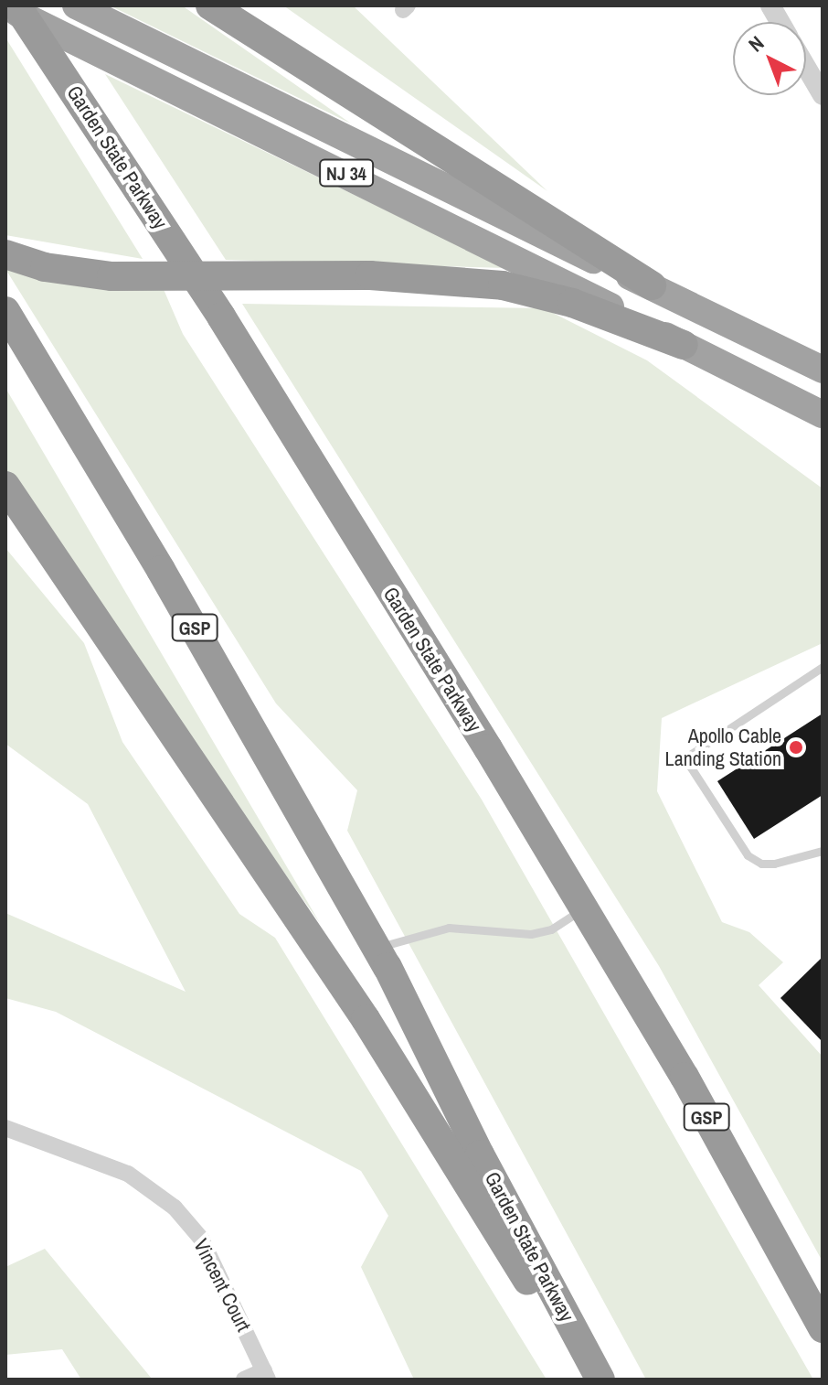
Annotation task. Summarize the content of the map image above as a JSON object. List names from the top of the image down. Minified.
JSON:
{"streets":{"highway":["Garden State Parkway","NJ 34","GSP"],"street":["Vincent Court"]},"places":["Apollo Cable Landing Station"],"north":"top left"}
